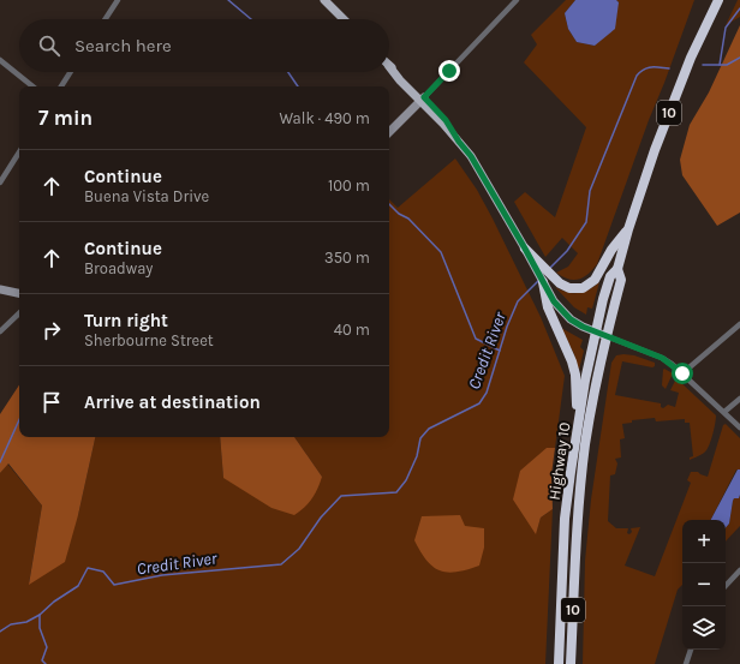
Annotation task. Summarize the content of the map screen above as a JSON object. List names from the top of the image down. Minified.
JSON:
{"streets":{"highway":["10","Highway 10"]},"water":["Credit River"],"page":{"search":"Search here","heading":["7 min","Walk · 490 m"],"list":[["Continue","Buena Vista Drive","100 m"],["Continue","Broadway","350 m"],["Turn right","Sherbourne Street","40 m"],"Arrive at destination"],"map_buttons":["+","−"]}}
